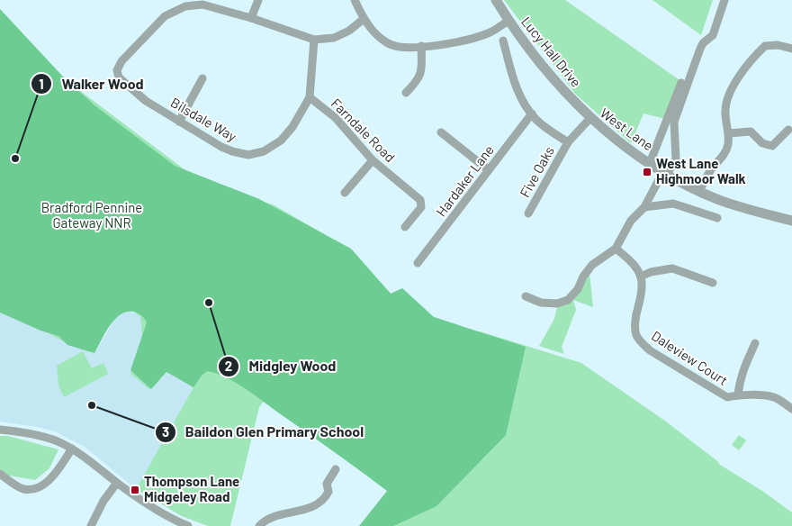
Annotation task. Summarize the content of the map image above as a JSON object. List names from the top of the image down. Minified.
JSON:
{"streets":{"street":["Lucy Hall Drive","Bilsdale Way","West Lane","Farndale Road","Five Oaks","Hardaker Lane","Daleview Court"]},"crossings":[["Lucy Hall Drive","West Lane"],["Bilsdale Way","Farndale Road"],["West Lane","Five Oaks"]],"parks":["Bradford Pennine Gateway NNR"],"places":{"other":["Walker Wood","Midgley Wood","Baildon Glen Primary School"],"transit":["West Lane Highmoor Walk","Thompson Lane Midgeley Road"]}}
